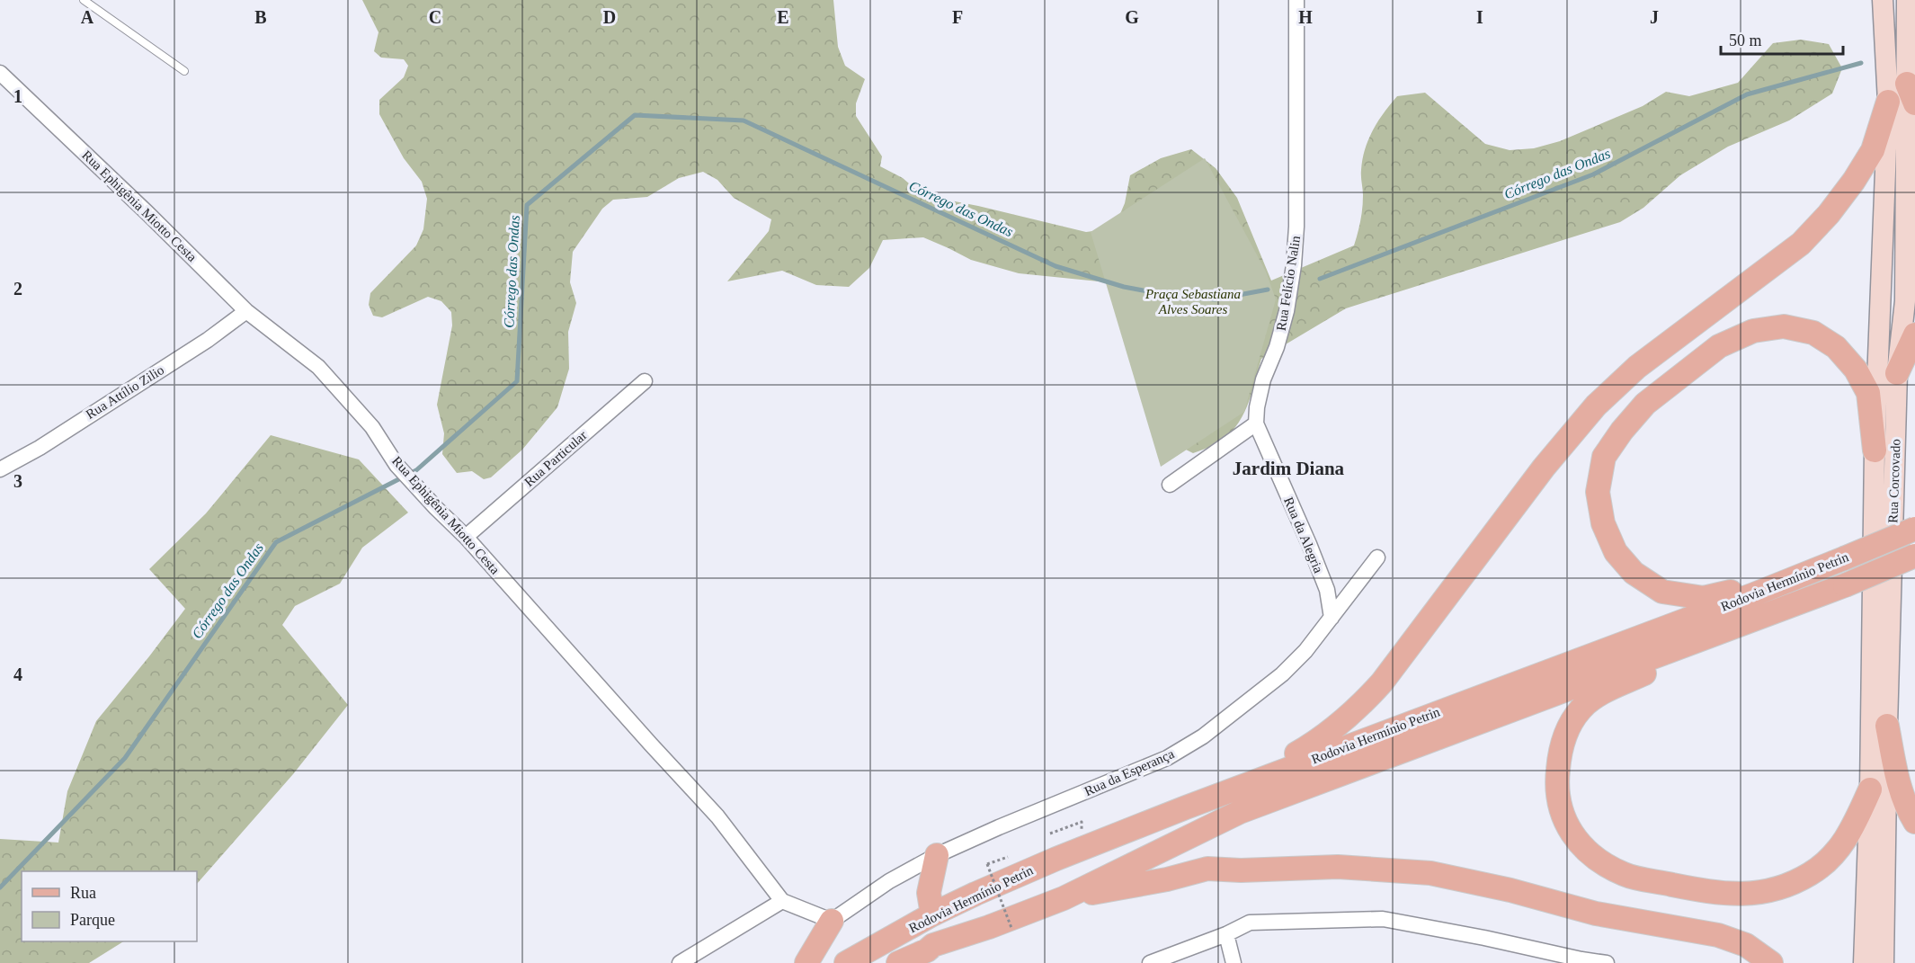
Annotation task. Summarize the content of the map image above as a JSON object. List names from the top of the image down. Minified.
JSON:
{"streets":{"main road":["Rodovia Hermínio Petrin"],"street":["Rua Ephigênia Miotto Cesta","Rua Felício Nalin","Rua Attílio Zilio","Rua Particular","Rua Corcovado","Rua da Alegria","Rua da Esperança"]},"crossings":[["Rua Ephigênia Miotto Cesta","Rua Attílio Zilio"],["Rua Ephigênia Miotto Cesta","Rua Particular"],["Rua Felício Nalin","Rua da Alegria"],["Rua da Alegria","Rua da Esperança"]],"districts":["Jardim Diana"],"water":["Córrego das Ondas"],"parks":["Praça Sebastiana Alves Soares"],"legend":["Rua","Parque"],"scale_bar":"50 m","grid":{"columns":["A","B","C","D","E","F","G","H","I","J"],"rows":["1","2","3","4"]}}
